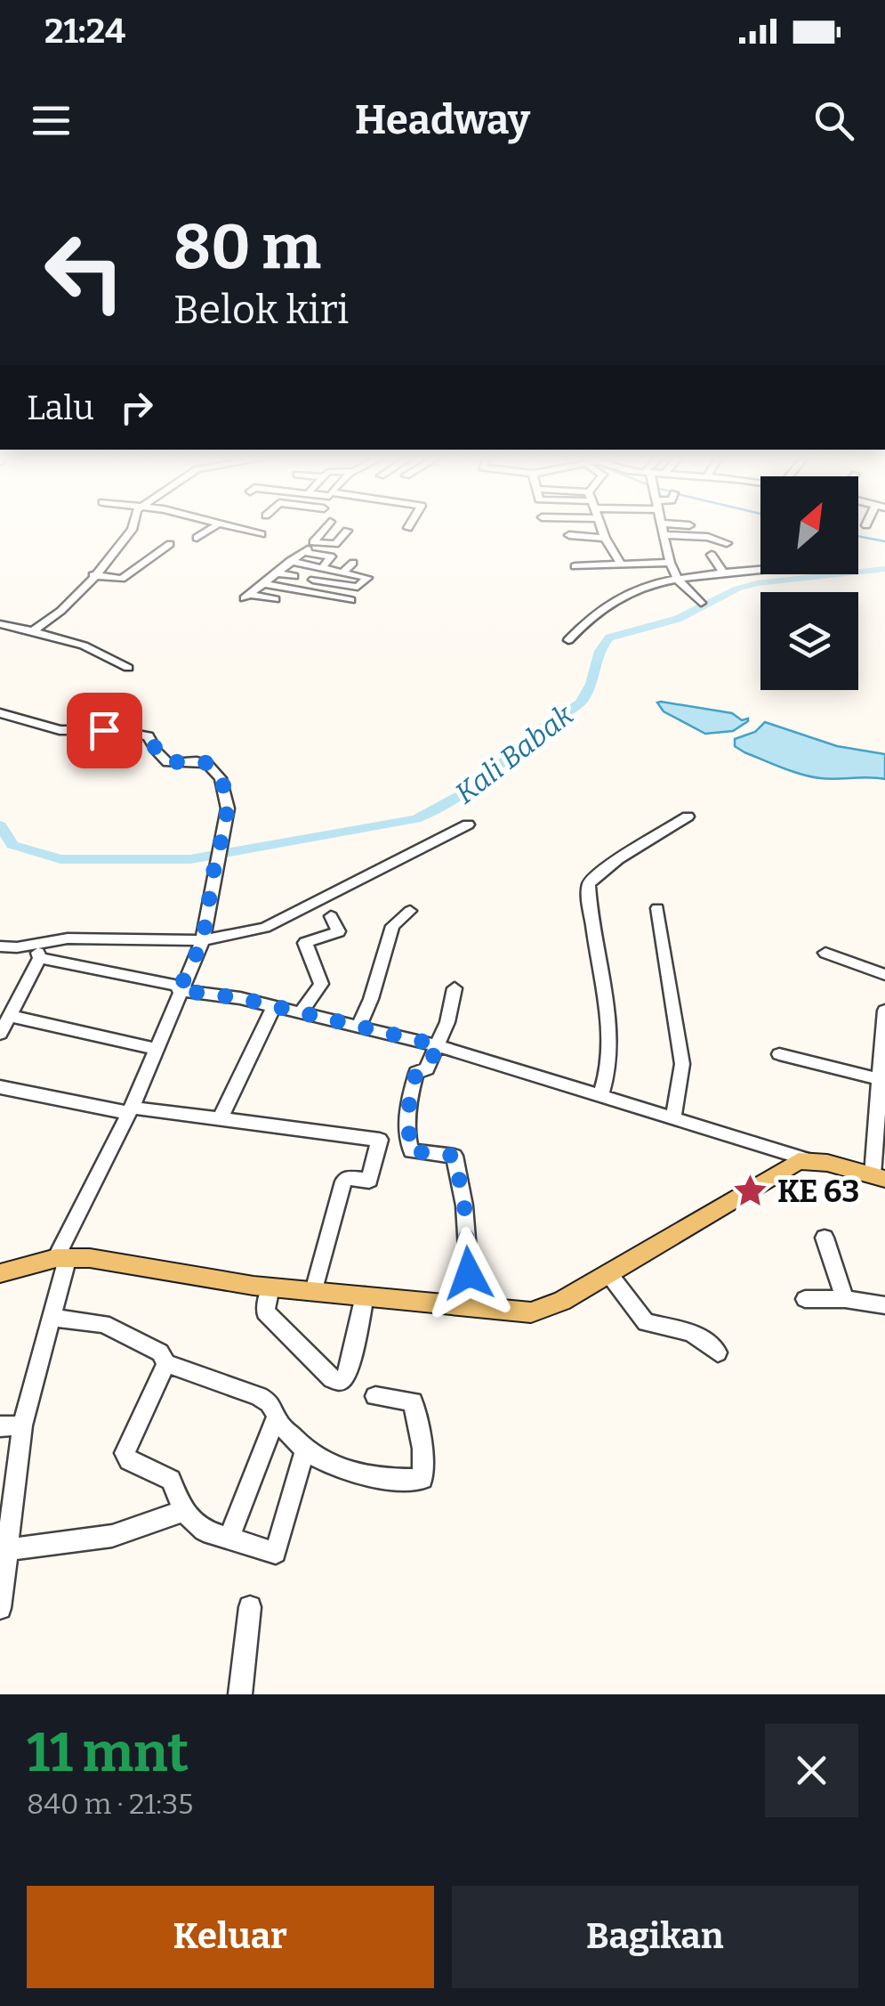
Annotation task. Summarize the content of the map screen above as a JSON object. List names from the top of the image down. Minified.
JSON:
{"water":["Kali Babak"],"places":{"place":["KE 63"]},"north":"top right","page":{"status":"21:24","header":"Headway","turn":["80 m","Belok kiri"],"then":"Lalu","heading":["11 mnt","840 m · 21:35"],"buttons":["Keluar","Bagikan"]}}
